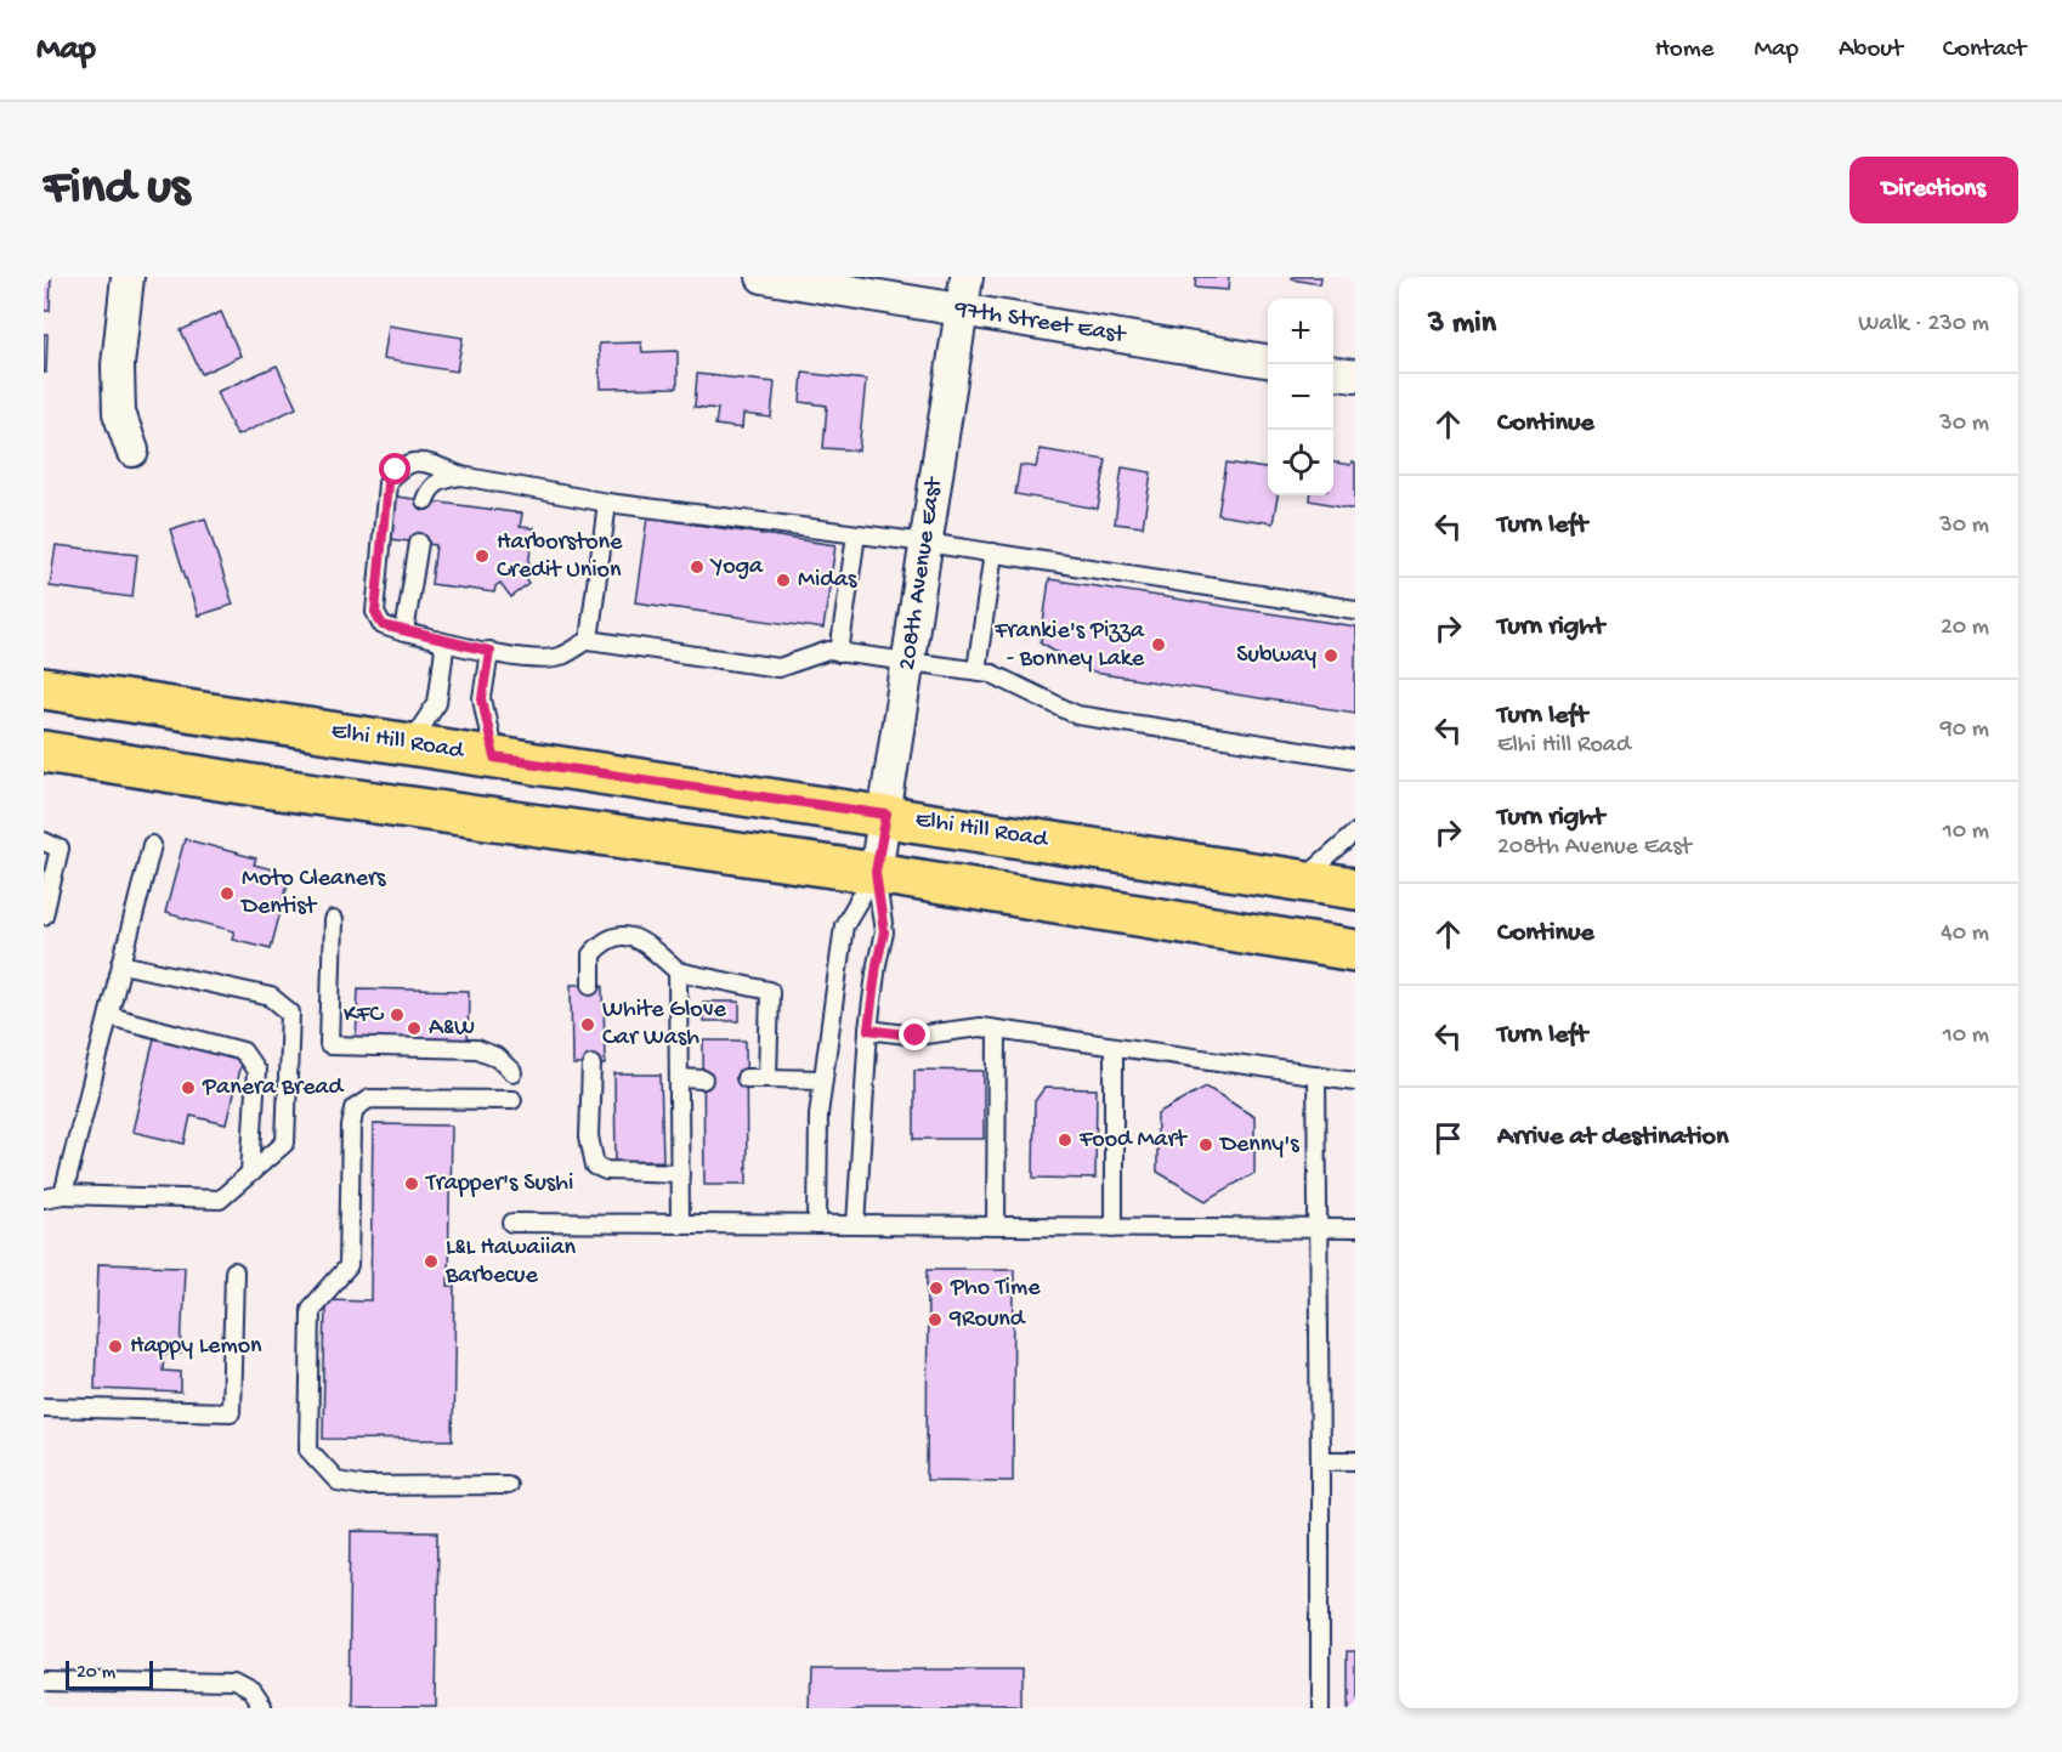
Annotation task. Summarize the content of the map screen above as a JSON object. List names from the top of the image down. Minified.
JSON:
{"streets":{"main road":["Elhi Hill Road"],"street":["97th Street East","208th Avenue East"]},"crossings":[["97th Street East","208th Avenue East"],["208th Avenue East","Elhi Hill Road"]],"places":["Harborstone Credit Union","Yoga","Midas","Frankie's Pizza - Bonney Lake","Subway","Moto Cleaners Dentist","KFC","White Glove Car Wash","A&W","Panera Bread","Food Mart","Denny's","Trapper's Sushi","L&L Hawaiian Barbecue","Pho Time","9Round","Happy Lemon"],"scale_bar":"20 m","page":{"header":"Map","nav":["Home","Map","About","Contact"],"buttons":"Directions","title":"Find us","heading":["3 min","Walk · 230 m"],"map_buttons":["+","−"],"list":[["Continue","30 m"],["Turn left","30 m"],["Turn right","20 m"],["Turn left","Elhi Hill Road","90 m"],["Turn right","208th Avenue East","10 m"],["Continue","40 m"],["Turn left","10 m"],"Arrive at destination"],"scale":"20 m"}}
